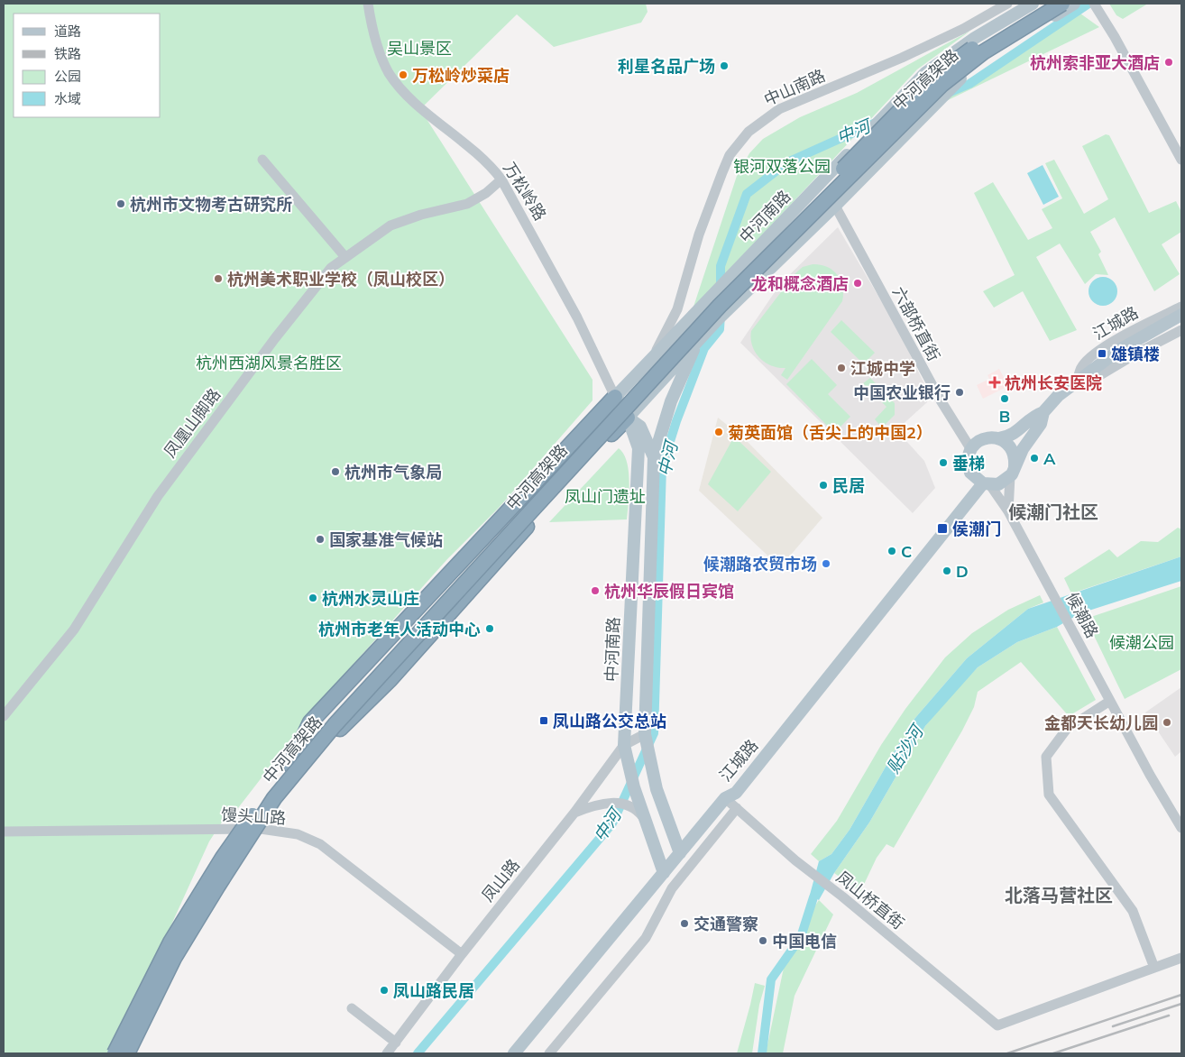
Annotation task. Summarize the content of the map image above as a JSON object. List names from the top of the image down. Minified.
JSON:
{"streets":{"highway":["中河高架路"],"main road":["中河南路","江城路"],"street":["中山南路","万松岭路","六部桥直街","凤凰山脚路","候潮路","馒头山路","凤山路","凤山桥直街"]},"crossings":[["中山南路","中河南路"],["万松岭路","中河南路"],["万松岭路","凤凰山脚路"],["中河南路","江城路"],["中河南路","凤山路"],["江城路","六部桥直街"],["江城路","候潮路"],["江城路","凤山桥直街"],["六部桥直街","候潮路"],["馒头山路","凤山路"]],"districts":["候潮门社区","北落马营社区"],"water":["中河","贴沙河"],"parks":["吴山景区","银河双落公园","杭州西湖风景名胜区","凤山门遗址","候潮公园"],"places":{"other":["杭州索非亚大酒店","利星名品广场","万松岭炒菜店","杭州市文物考古研究所","杭州美术职业学校（凤山校区）","龙和概念酒店","江城中学","中国农业银行","B","菊英面馆（舌尖上的中国2）","A","垂梯","杭州市气象局","民居","国家基准气候站","C","候潮路农贸市场","D","杭州华辰假日宾馆","杭州水灵山庄","杭州市老年人活动中心","金都天长幼儿园","交通警察","中国电信","凤山路民居"],"transit":["雄镇楼","侯潮门","凤山路公交总站"],"health":["杭州长安医院"]},"legend":["道路","铁路","公园","水域"]}
